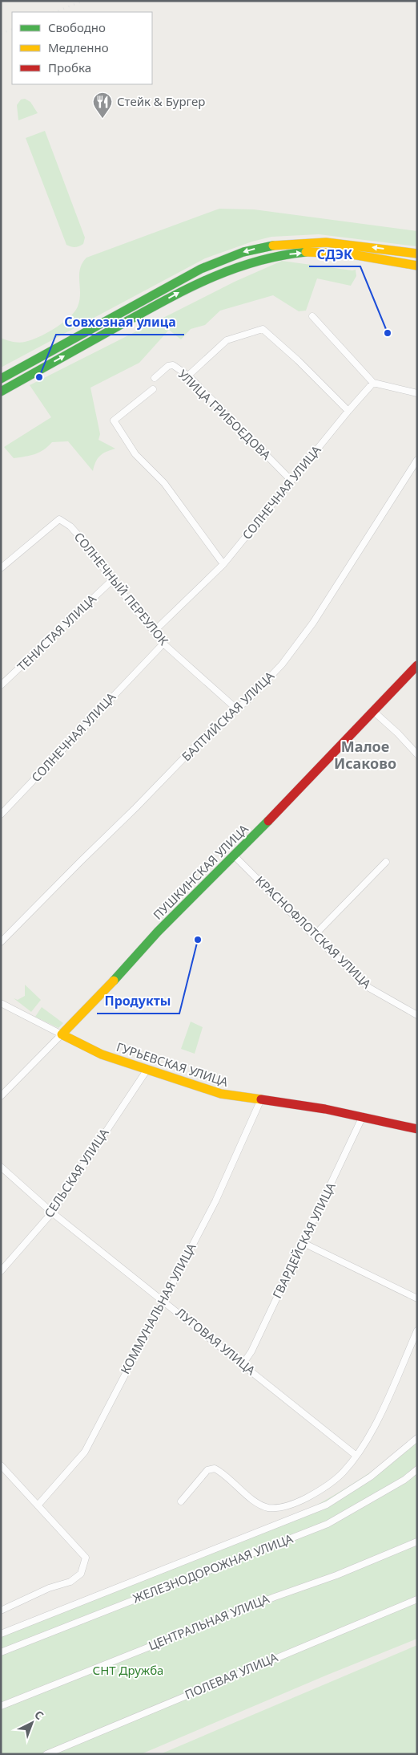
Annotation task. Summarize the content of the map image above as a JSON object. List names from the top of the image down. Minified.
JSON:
{"streets":{"main road":["ПУШКИНСКАЯ УЛИЦА","ГУРЬЕВСКАЯ УЛИЦА"],"street":["УЛИЦА ГРИБОЕДОВА","СОЛНЕЧНАЯ УЛИЦА","СОЛНЕЧНЫЙ ПЕРЕУЛОК","ТЕНИСТАЯ УЛИЦА","БАЛТИЙСКАЯ УЛИЦА","КРАСНОФЛОТСКАЯ УЛИЦА","СЕЛЬСКАЯ УЛИЦА","ГВАРДЕЙСКАЯ УЛИЦА","КОММУНАЛЬНАЯ УЛИЦА","ЛУГОВАЯ УЛИЦА","ЖЕЛЕЗНОДОРОЖНАЯ УЛИЦА","ЦЕНТРАЛЬНАЯ УЛИЦА","ПОЛЕВАЯ УЛИЦА"]},"crossings":[["УЛИЦА ГРИБОЕДОВА","СОЛНЕЧНАЯ УЛИЦА"],["СОЛНЕЧНАЯ УЛИЦА","СОЛНЕЧНЫЙ ПЕРЕУЛОК"],["СОЛНЕЧНЫЙ ПЕРЕУЛОК","ТЕНИСТАЯ УЛИЦА"],["СОЛНЕЧНЫЙ ПЕРЕУЛОК","БАЛТИЙСКАЯ УЛИЦА"],["ПУШКИНСКАЯ УЛИЦА","КРАСНОФЛОТСКАЯ УЛИЦА"],["ПУШКИНСКАЯ УЛИЦА","ГУРЬЕВСКАЯ УЛИЦА"],["ГУРЬЕВСКАЯ УЛИЦА","СЕЛЬСКАЯ УЛИЦА"],["ГУРЬЕВСКАЯ УЛИЦА","ГВАРДЕЙСКАЯ УЛИЦА"],["ГУРЬЕВСКАЯ УЛИЦА","КОММУНАЛЬНАЯ УЛИЦА"],["СЕЛЬСКАЯ УЛИЦА","ЛУГОВАЯ УЛИЦА"],["ГВАРДЕЙСКАЯ УЛИЦА","ЛУГОВАЯ УЛИЦА"],["КОММУНАЛЬНАЯ УЛИЦА","ЛУГОВАЯ УЛИЦА"]],"districts":["Малое Исаково"],"parks":["СНТ Дружба"],"places":{"restaurant":["Стейк & Бургер"],"other":["СДЭК","Совхозная улица","Продукты"]},"legend":["Свободно","Медленно","Пробка"],"north":"top right"}
